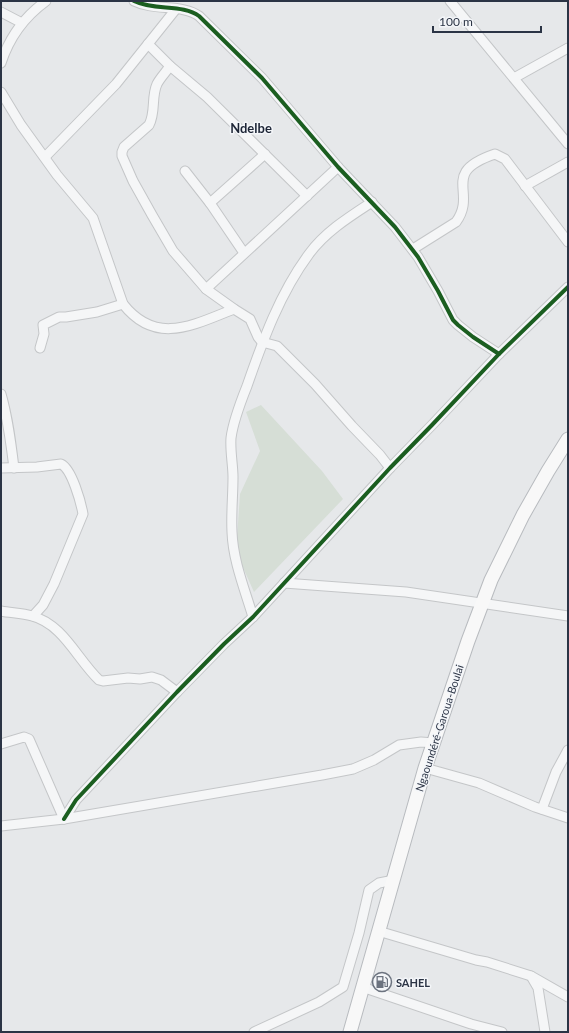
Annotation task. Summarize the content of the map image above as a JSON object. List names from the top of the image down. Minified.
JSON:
{"streets":{"highway":["Ngaoundéré-Garoua-Boulai"]},"districts":["Ndelbe"],"places":{"fuel station":["SAHEL"]},"scale_bar":"100 m"}
